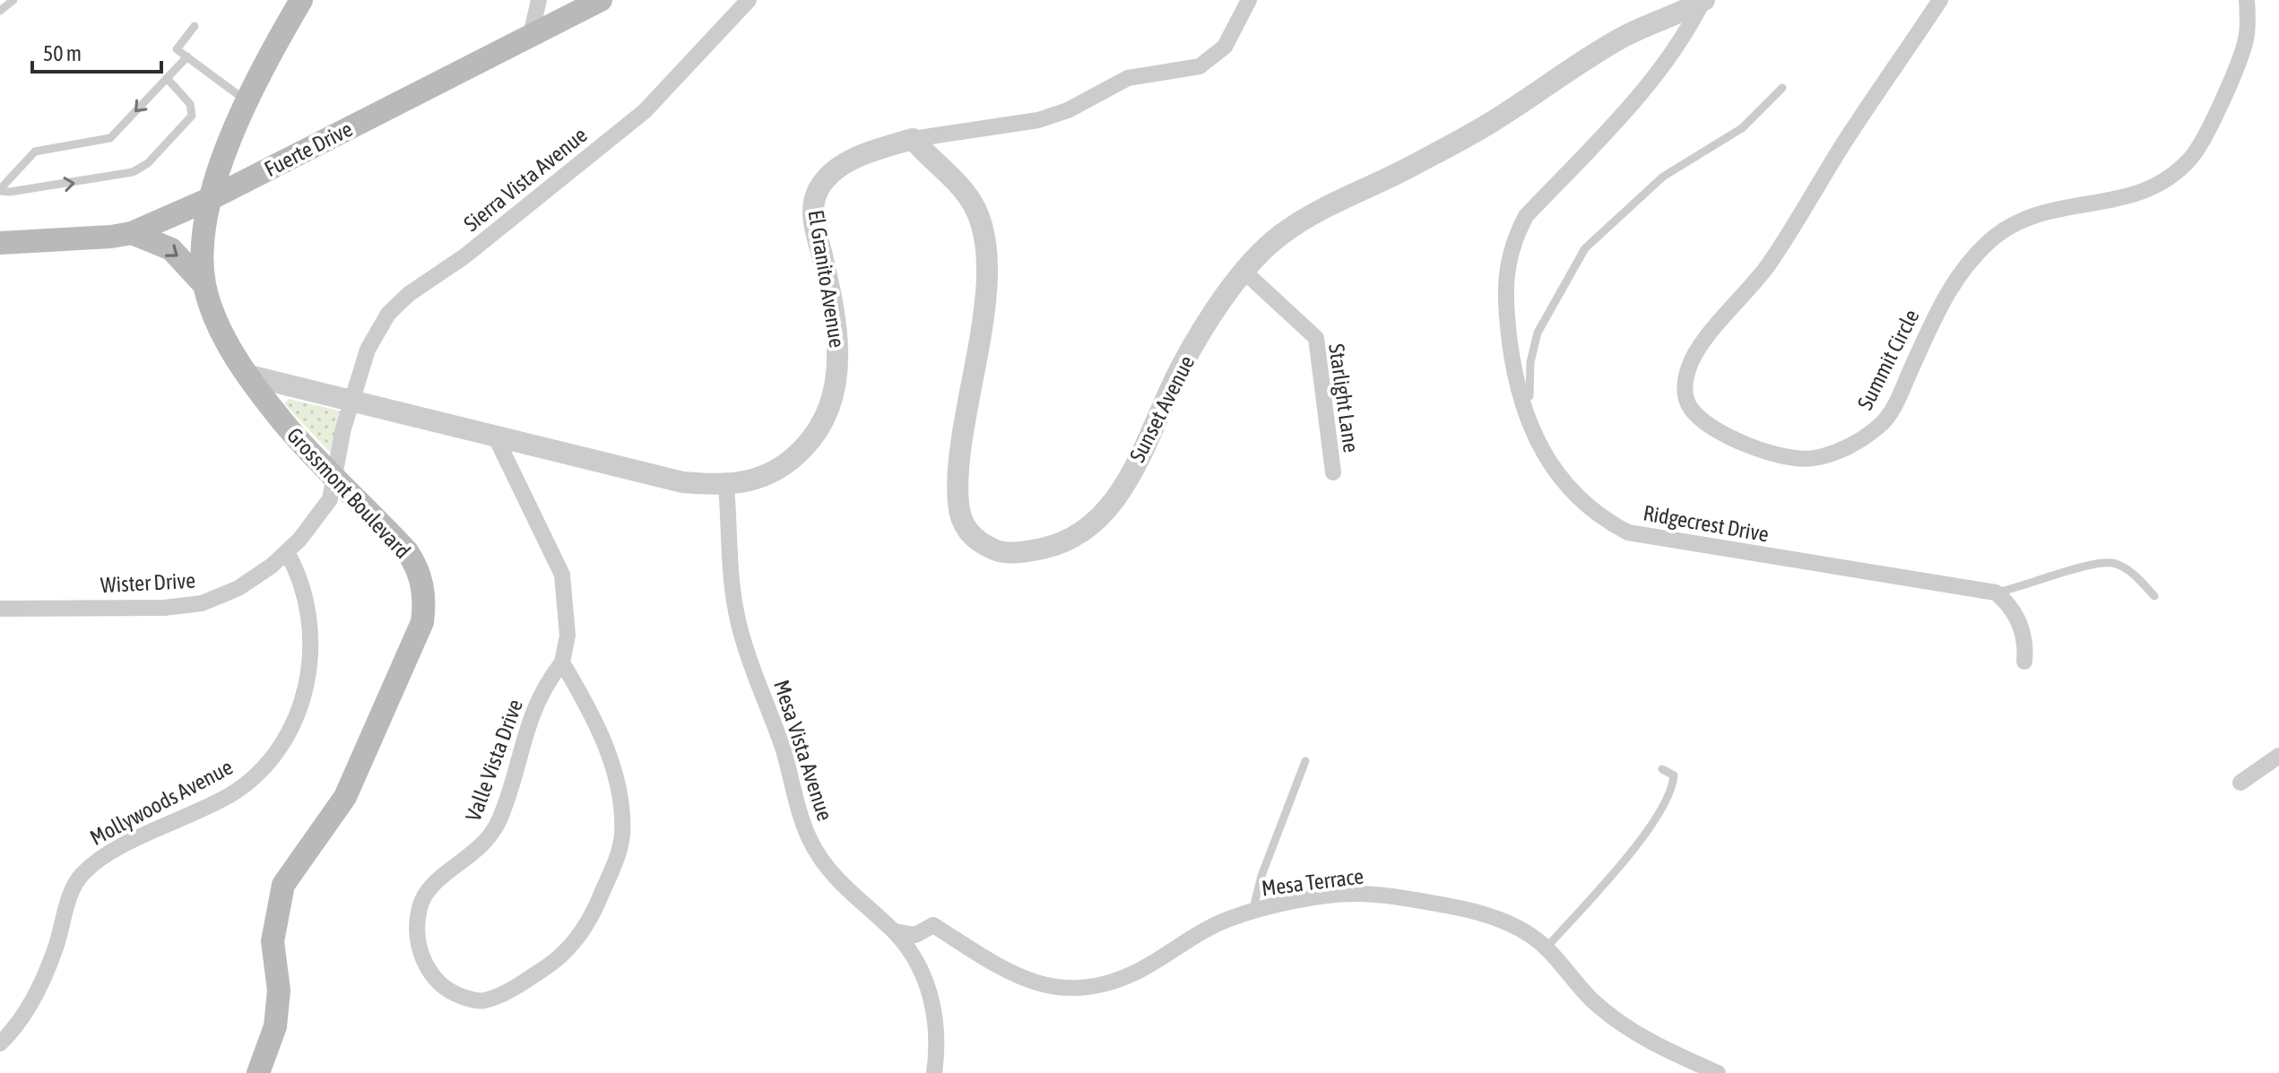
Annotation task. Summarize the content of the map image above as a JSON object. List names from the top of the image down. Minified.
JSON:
{"streets":{"main road":["Fuerte Drive","Grossmont Boulevard"],"street":["Sierra Vista Avenue","El Granito Avenue","Summit Circle","Starlight Lane","Sunset Avenue","Ridgecrest Drive","Wister Drive","Mesa Vista Avenue","Valle Vista Drive","Mollywoods Avenue","Mesa Terrace"]},"crossings":[["Fuerte Drive","Grossmont Boulevard"],["Sierra Vista Avenue","El Granito Avenue"],["Sierra Vista Avenue","Wister Drive"],["El Granito Avenue","Sunset Avenue"],["El Granito Avenue","Grossmont Boulevard"],["El Granito Avenue","Wister Drive"],["El Granito Avenue","Mesa Vista Avenue"],["El Granito Avenue","Valle Vista Drive"],["Starlight Lane","Sunset Avenue"],["Sunset Avenue","Ridgecrest Drive"],["Grossmont Boulevard","Wister Drive"],["Wister Drive","Mollywoods Avenue"],["Mesa Vista Avenue","Mesa Terrace"]],"scale_bar":"50 m"}
